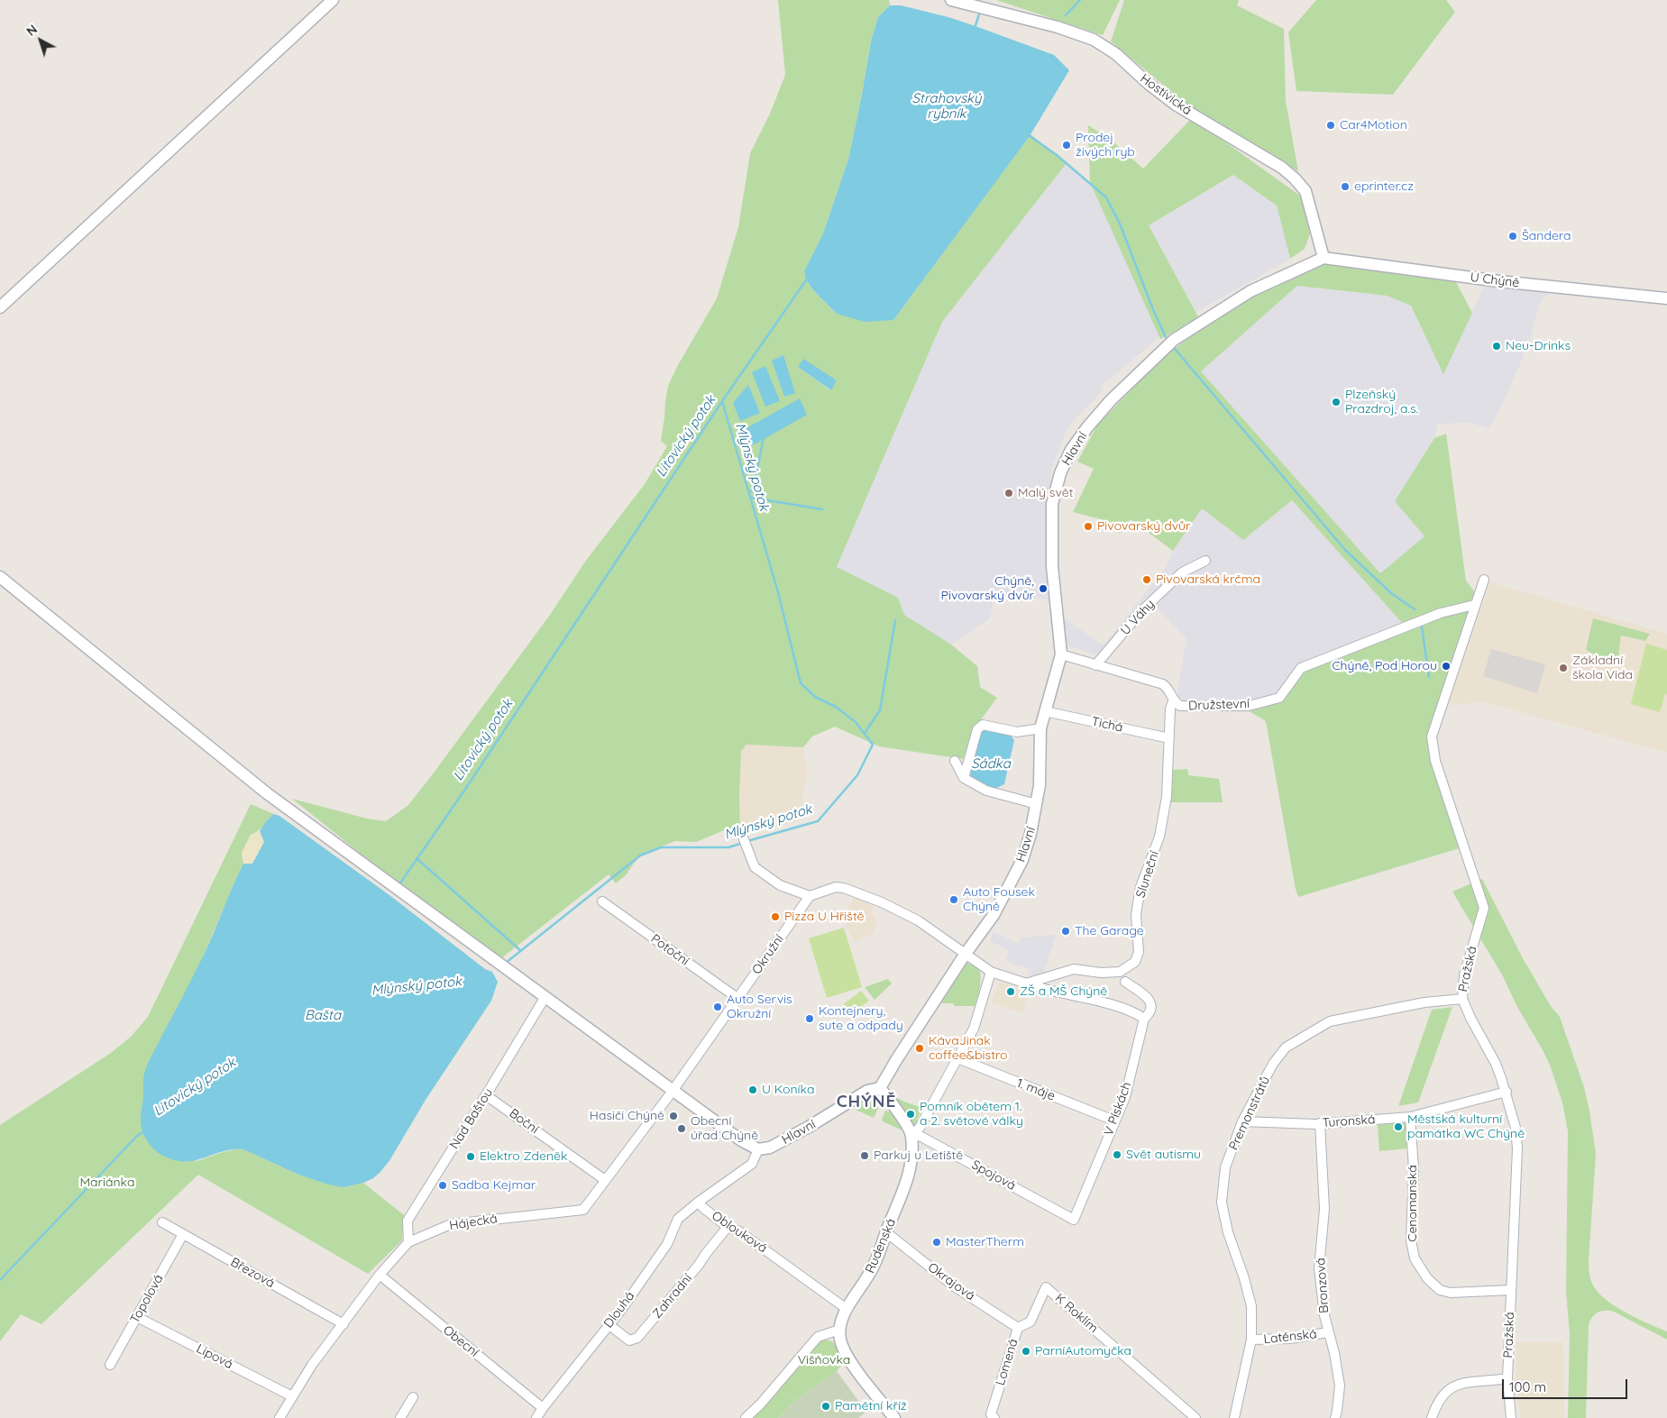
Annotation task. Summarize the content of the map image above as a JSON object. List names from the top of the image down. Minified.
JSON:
{"streets":{"street":["Hostivická","U Chýně","Hlavní","U Váhy","Družstevní","Tichá","Sluneční","Potoční","Okružní","Pražská","1. máje","V Pískách","Premonstrátů","Nad Baštou","Boční","Turonská","Spojová","Cenomanská","Hájecká","Oblouková","Rudenská","Březová","Okrajová","Bronzová","Zahradní","Topolová","Dlouhá","K Roklím","Laténská","Obecní","Lipová","Lomená"]},"crossings":[["Hostivická","U Chýně"],["Hostivická","Hlavní"],["U Chýně","Hlavní"],["Hlavní","Družstevní"],["Hlavní","Tichá"],["Hlavní","Oblouková"],["U Váhy","Družstevní"],["Družstevní","Sluneční"],["Družstevní","Pražská"],["Tichá","Sluneční"],["Potoční","Okružní"],["Okružní","Hájecká"],["Pražská","Premonstrátů"],["Pražská","Turonská"],["Pražská","Cenomanská"],["1. máje","V Pískách"],["V Pískách","Spojová"],["Premonstrátů","Turonská"],["Premonstrátů","Laténská"],["Nad Baštou","Boční"],["Nad Baštou","Hájecká"],["Boční","Hájecká"],["Turonská","Cenomanská"],["Turonská","Bronzová"],["Spojová","Rudenská"],["Hájecká","Březová"],["Hájecká","Obecní"],["Hájecká","Lipová"],["Oblouková","Rudenská"],["Oblouková","Zahradní"],["Oblouková","Dlouhá"],["Rudenská","Okrajová"],["Březová","Topolová"],["Okrajová","Lomená"],["Bronzová","Laténská"],["Zahradní","Dlouhá"],["Topolová","Lipová"],["Dlouhá","Obecní"],["K Roklím","Lomená"]],"districts":["CHÝNĚ"],"water":["Strahovský rybník","Litovický potok","Mlýnský potok","Sádka","Bašta"],"parks":["Mariánka","Višňovka"],"places":["Car4Motion","Prodej živých ryb","eprinter.cz","Šandera","Neu-Drinks","Plzeňský Prazdroj, a.s.","Malý svět","Pivovarský dvůr","Pivovarská krčma","Chýně, Pivovarský dvůr","Chýně, Pod Horou","Základní škola Vida","Auto Fousek Chýně","Pizza U Hřiště","The Garage","ZŠ a MŠ Chýně","Auto Servis Okružní","Kontejnery, sute a odpady","KávaJinak coffee&bistro","U Koníka","Pomník obětem 1. a 2. světové války","Hasiči Chýně","Městská kulturní památka WC Chýně","Obecní úřad Chýně","Svět autismu","Parkuj u Letiště","Elektro Zdeněk","Sadba Kejmar","MasterTherm","ParníAutomyčka","Pamětní kříž"],"scale_bar":"100 m","north":"top left"}
